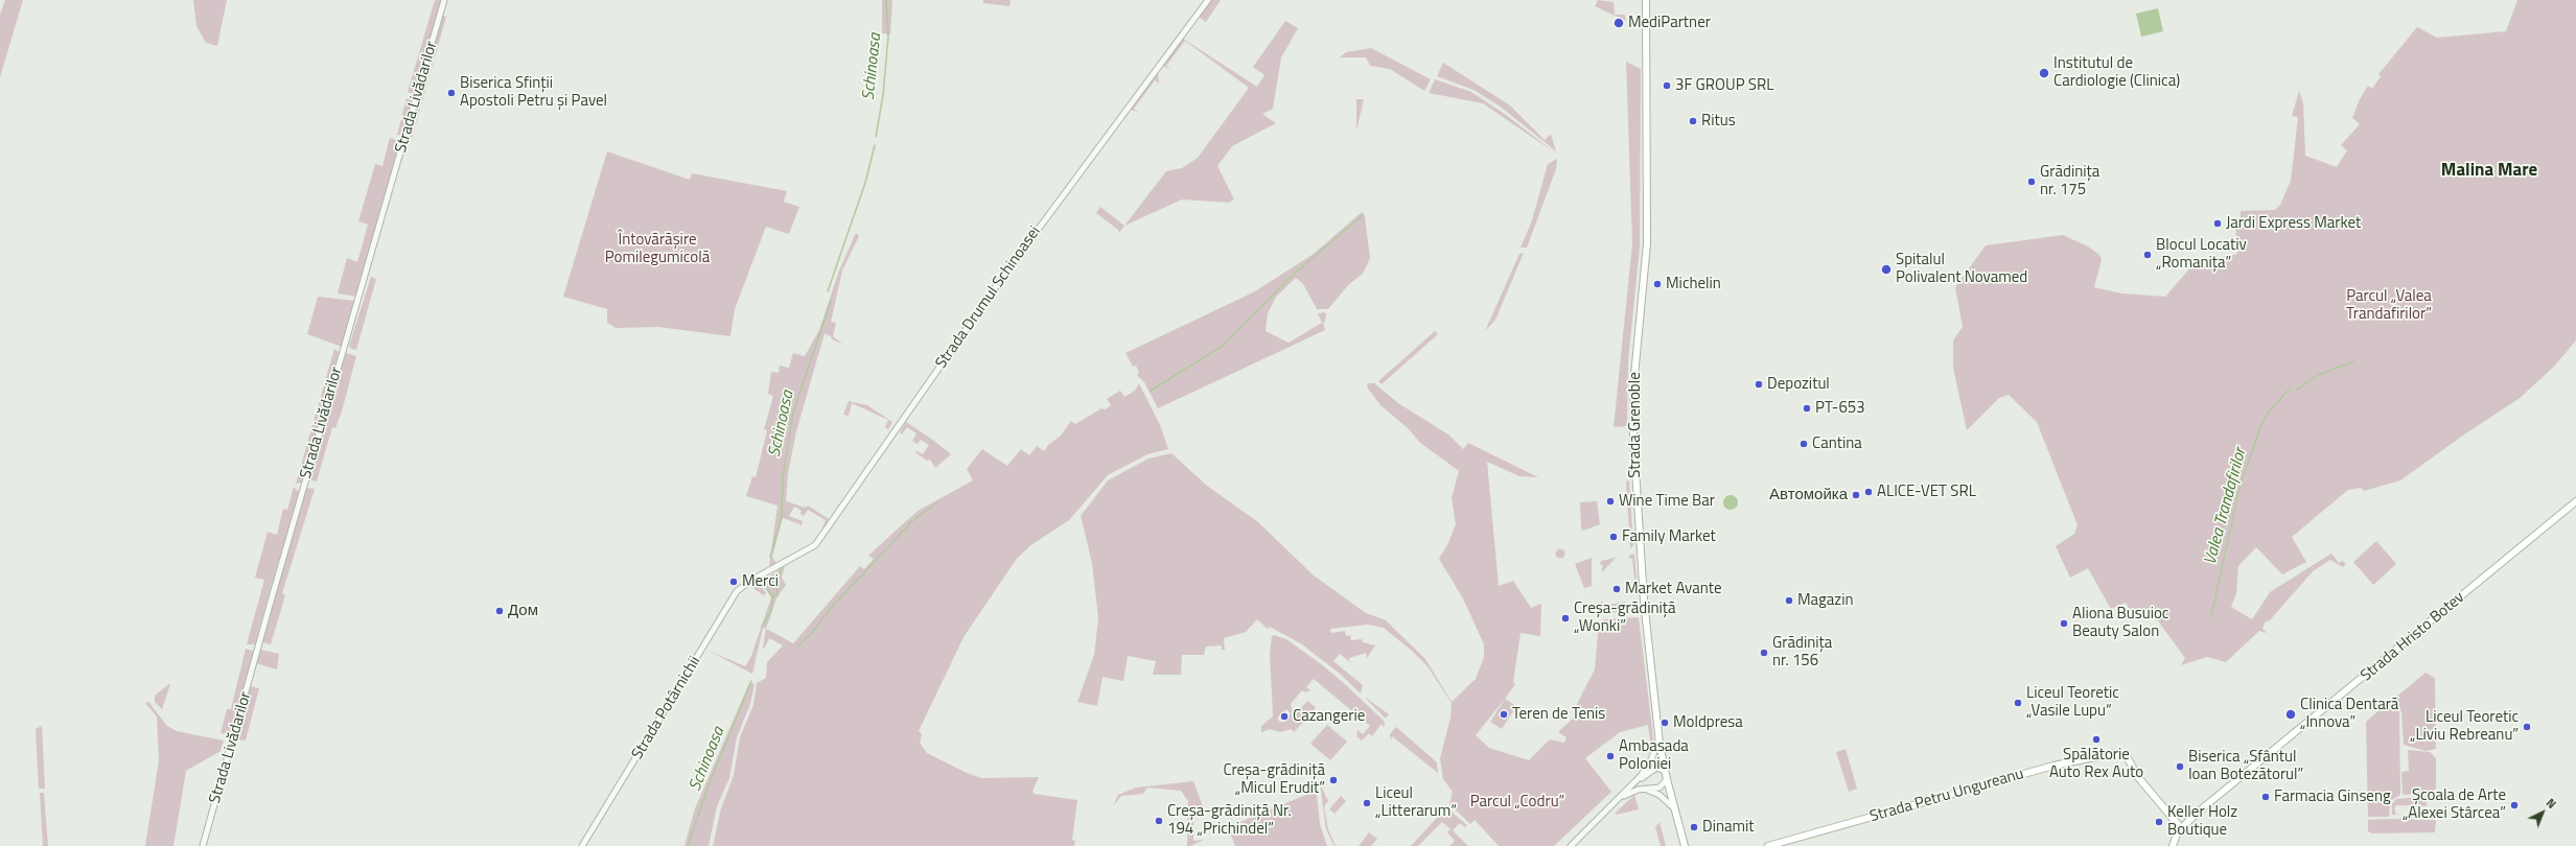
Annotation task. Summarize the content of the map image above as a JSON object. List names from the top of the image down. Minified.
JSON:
{"streets":{"main road":["Strada Grenoble","Strada Hristo Botev","Strada Petru Ungureanu"],"street":["Strada Livădarilor","Strada Drumul Schinoasei","Strada Potârnichii"]},"crossings":[["Strada Drumul Schinoasei","Strada Potârnichii"],["Strada Hristo Botev","Strada Petru Ungureanu"]],"districts":["Malina Mare"],"water":["Schinoasa","Valea Trandafirilor"],"parks":["Întovărășire Pomilegumicolă","Parcul „Valea Trandafirilor”","Parcul „Codru”"],"places":["MediPartner","Institutul de Cardiologie (Clinica)","3F GROUP SRL","Biserica Sfinții Apostoli Petru și Pavel","Ritus","Grădinița nr. 175","Jardi Express Market","Blocul Locativ „Romanița”","Spitalul Polivalent Novamed","Michelin","Depozitul","PT-653","Cantina","ALICE-VET SRL","Автомойка","Wine Time Bar","Family Market","Merci","Market Avante","Magazin","Дом","Creșa-grădiniță „Wonki”","Aliona Busuioc Beauty Salon","Grădinița nr. 156","Liceul Teoretic „Vasile Lupu“","Teren de Tenis","Clinica Dentară „Innova”","Cazangerie","Moldpresa","Liceul Teoretic „Liviu Rebreanu”","Spălătorie Auto Rex Auto","Ambasada Poloniei","Biserica „Sfântul Ioan Botezătorul”","Creșa-grădiniță „Micul Erudit”","Farmacia Ginseng","Liceul „Litterarum“","Școala de Arte „Alexei Stârcea”","Creșa-grădiniță Nr. 194 „Prichindel”","Keller Holz Boutique","Dinamit"],"north":"top right"}
